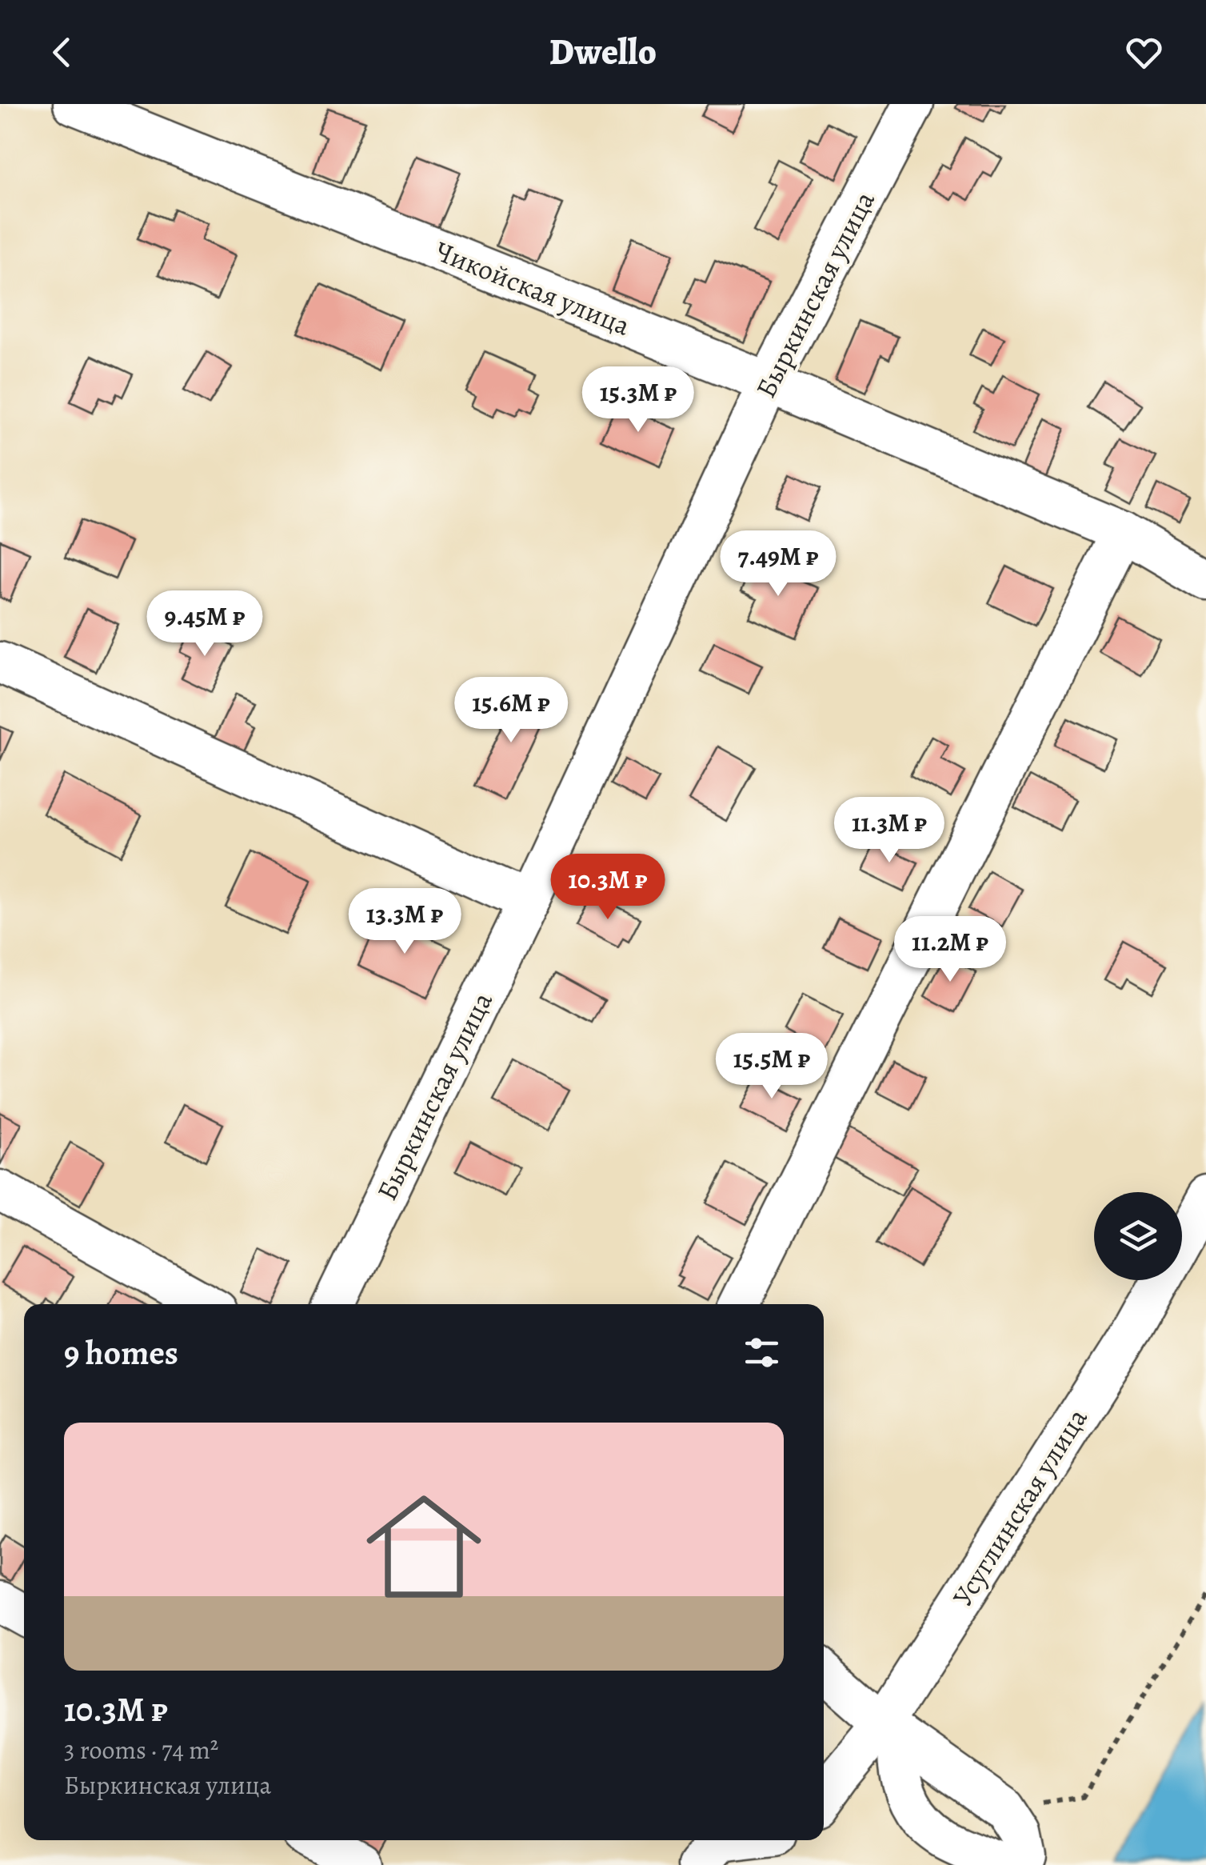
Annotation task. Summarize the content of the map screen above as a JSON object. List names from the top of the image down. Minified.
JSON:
{"streets":{"street":["Чикойская улица","Быркинская улица","Усуглинская улица"]},"crossings":[["Чикойская улица","Быркинская улица"]],"page":{"header":"Dwello","price":["15.3M ₽","7.49M ₽","9.45M ₽","15.6M ₽","11.3M ₽","10.3M ₽","13.3M ₽","11.2M ₽","15.5M ₽"],"heading":"9 homes","list":[{"name":"10.3M ₽","note":"3 rooms · 74 m² · Быркинская улица"}]}}
